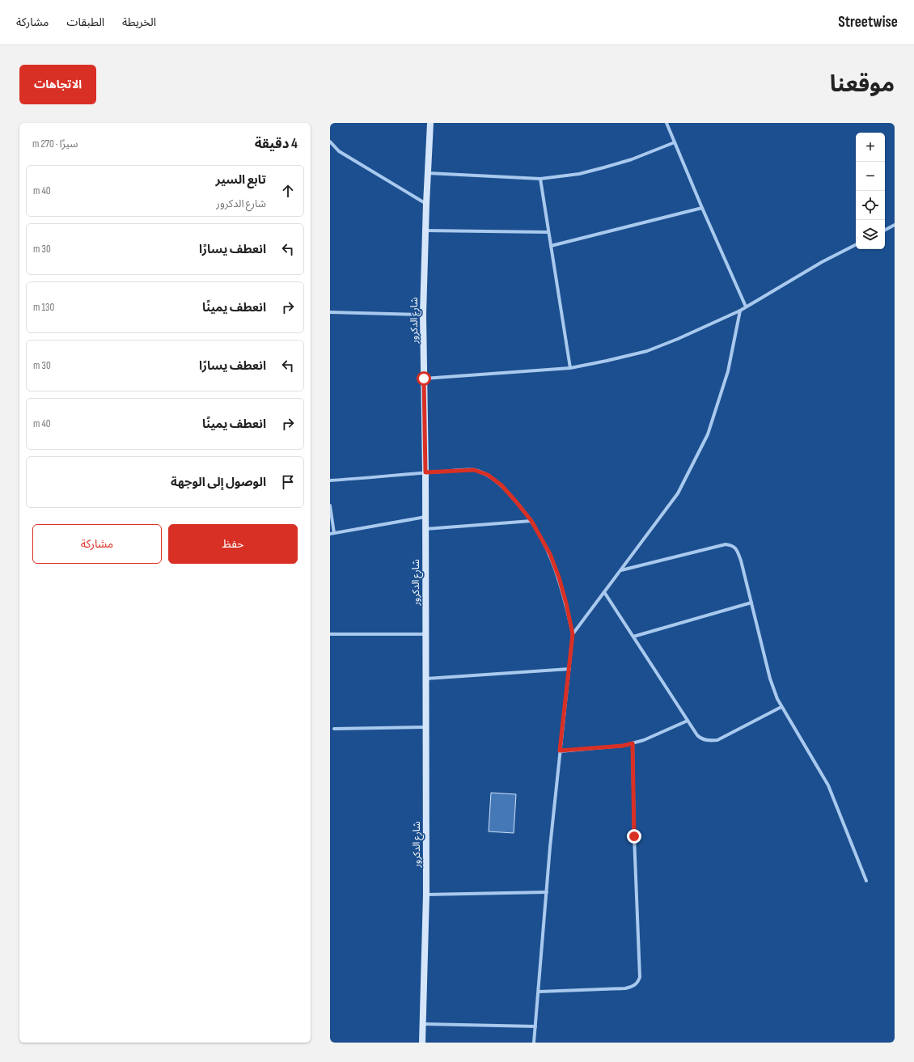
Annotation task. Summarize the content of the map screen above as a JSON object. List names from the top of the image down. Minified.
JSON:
{"streets":{"street":["شارع الدكرور"]},"page":{"header":"Streetwise","nav":["الخريطة","الطبقات","مشاركة"],"title":"موقعنا","buttons":["الاتجاهات",["حفظ","مشاركة"]],"heading":["4 دقيقة","سيرًا · 270 m"],"map_buttons":["+","−"],"list":[["تابع السير","شارع الدكرور","40 m"],["انعطف يسارًا","30 m"],["انعطف يمينًا","130 m"],["انعطف يسارًا","30 m"],["انعطف يمينًا","40 m"],"الوصول إلى الوجهة"]}}
